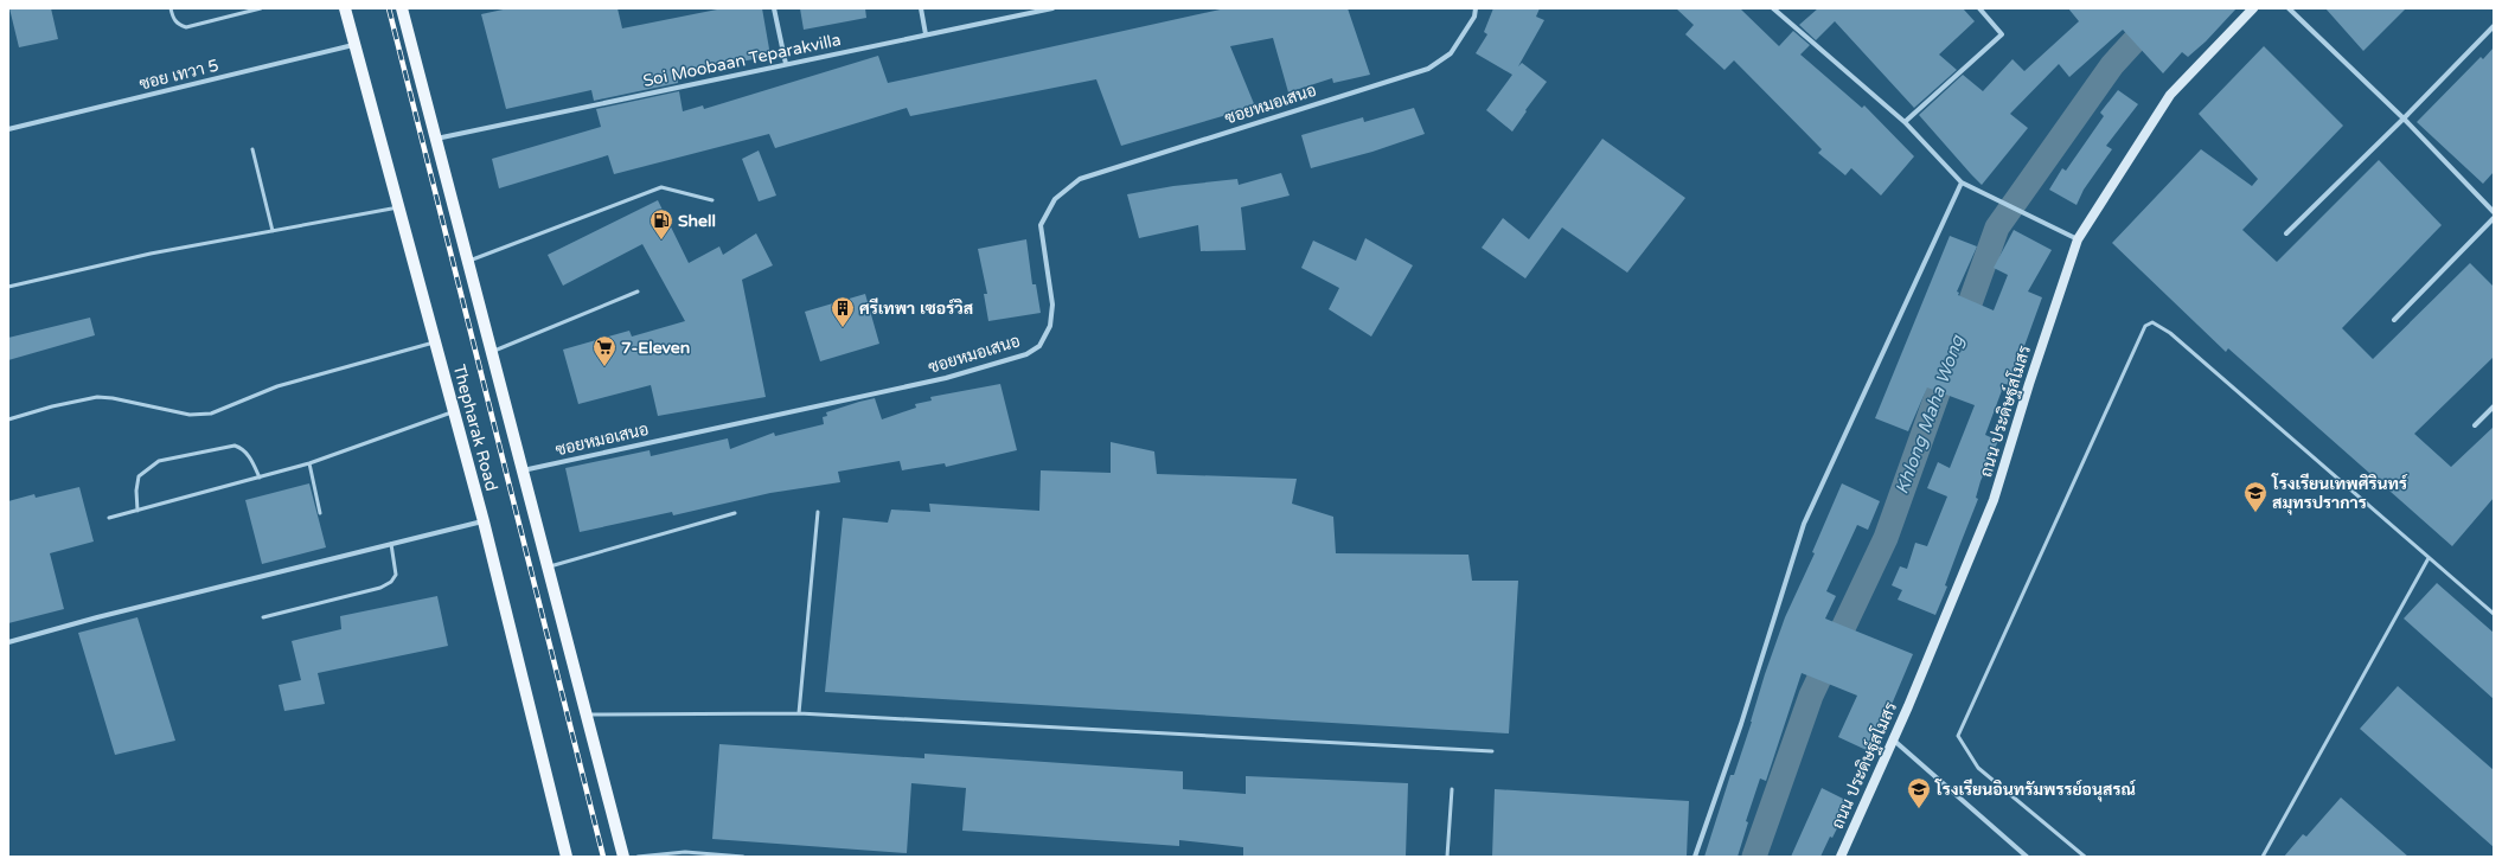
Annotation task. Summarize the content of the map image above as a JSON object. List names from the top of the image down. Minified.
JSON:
{"streets":{"main road":["Thepharak Road"],"street":["Soi Moobaan Teparakvilla","ซอย เทวา 5","ซอยหมอเสนอ","ถนน ประดิษฐ์สโมสร"]},"crossings":[["Soi Moobaan Teparakvilla","Thepharak Road"],["ซอย เทวา 5","Thepharak Road"],["ซอยหมอเสนอ","Thepharak Road"]],"water":["Khlong Maha Wong"],"places":{"fuel station":["Shell"],"building":["ศรีเทพา เซอร์วิส"],"supermarket":["7-Eleven"],"school or university":["โรงเรียนเทพศิรินทร์ สมุทรปราการ","โรงเรียนอินทรัมพรรย์อนุสรณ์"]}}
